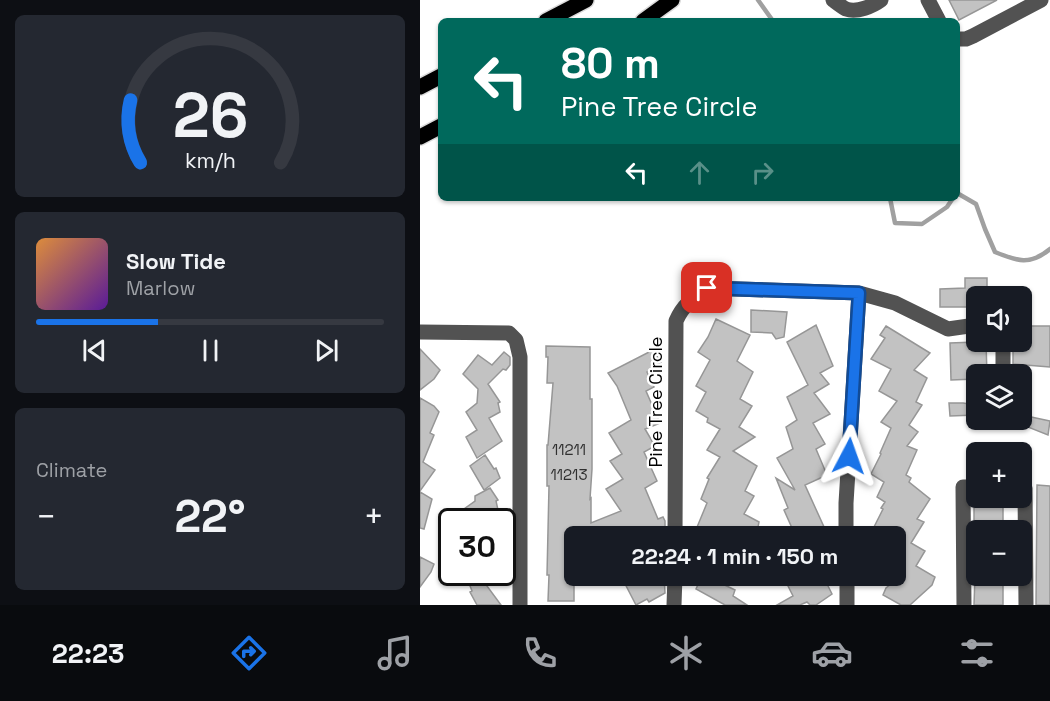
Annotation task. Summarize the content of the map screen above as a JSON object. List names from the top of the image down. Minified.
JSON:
{"streets":{"street":["Pine Tree Circle"]},"house_numbers":["11211","11213"],"page":{"turn":["80 m","Pine Tree Circle"],"song":["Slow Tide","Marlow"],"map_buttons":["+","−"],"tile":"Climate","heat":["−","22°","+"],"limit":"30","trip":"22:24 · 1 min · 150 m","tabs":"22:23","gauge":["26","km/h"]}}
